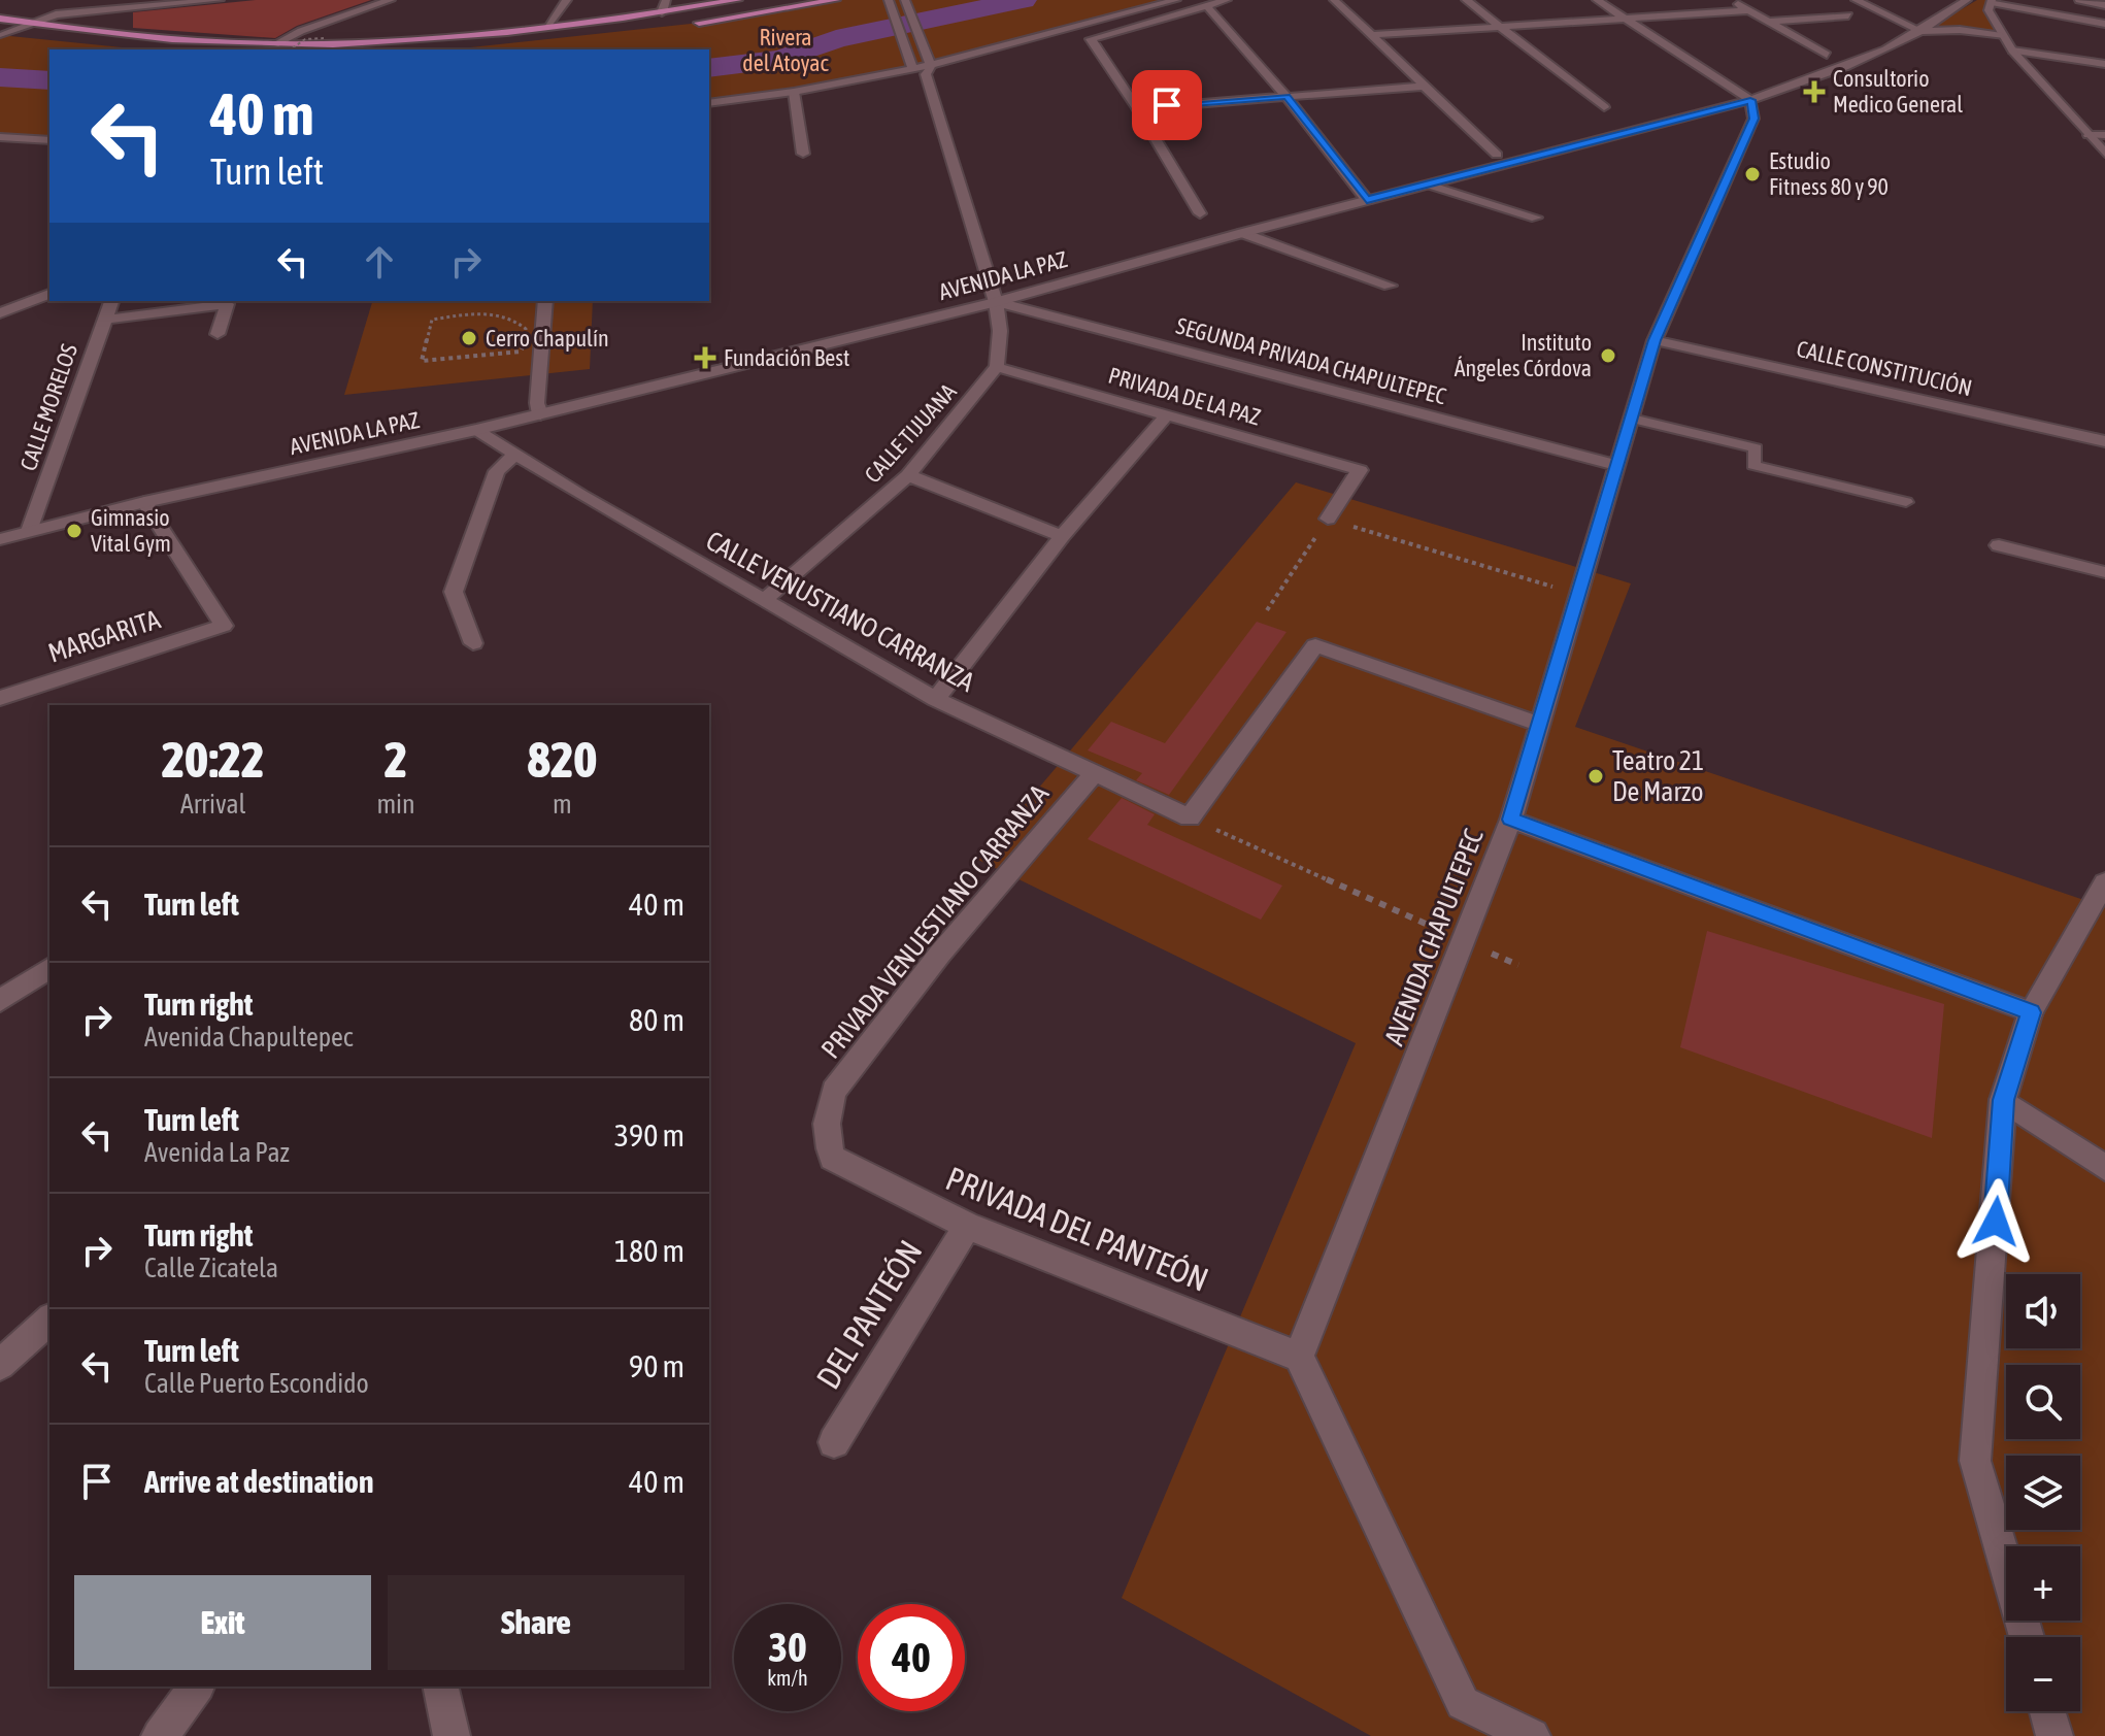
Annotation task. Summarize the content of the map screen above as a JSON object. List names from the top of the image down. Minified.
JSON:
{"streets":{"street":["AVENIDA LA PAZ","SEGUNDA PRIVADA CHAPULTEPEC","CALLE CONSTITUCIÓN","PRIVADA DE LA PAZ","CALLE MORELOS","CALLE TIJUANA","CALLE VENUSTIANO CARRANZA","MARGARITA","PRIVADA VENUESTIANO CARRANZA","AVENIDA CHAPULTEPEC","PRIVADA DEL PANTEÓN","DEL PANTEÓN"]},"crossings":[["AVENIDA LA PAZ","SEGUNDA PRIVADA CHAPULTEPEC"],["AVENIDA LA PAZ","CALLE MORELOS"],["AVENIDA LA PAZ","CALLE VENUSTIANO CARRANZA"],["AVENIDA LA PAZ","MARGARITA"],["AVENIDA LA PAZ","AVENIDA CHAPULTEPEC"],["SEGUNDA PRIVADA CHAPULTEPEC","AVENIDA CHAPULTEPEC"],["CALLE CONSTITUCIÓN","AVENIDA CHAPULTEPEC"],["PRIVADA DE LA PAZ","CALLE TIJUANA"],["CALLE TIJUANA","CALLE VENUSTIANO CARRANZA"],["CALLE VENUSTIANO CARRANZA","PRIVADA VENUESTIANO CARRANZA"],["PRIVADA VENUESTIANO CARRANZA","PRIVADA DEL PANTEÓN"],["AVENIDA CHAPULTEPEC","PRIVADA DEL PANTEÓN"],["PRIVADA DEL PANTEÓN","DEL PANTEÓN"]],"parks":["Rivera del Atoyac"],"places":{"health":["Consultorio Medico General","Fundación Best"],"other":["Estudio Fitness 80 y 90","Cerro Chapulín","Instituto Ángeles Córdova","Gimnasio Vital Gym","Teatro 21 De Marzo"]},"page":{"turn":["40 m","Turn left"],"eta":["20:22","Arrival","2","min","820","m"],"list":[{"name":"Turn left","value":"40 m"},{"name":"Turn right","note":"Avenida Chapultepec","value":"80 m"},{"name":"Turn left","note":"Avenida La Paz","value":"390 m"},{"name":"Turn right","note":"Calle Zicatela","value":"180 m"},{"name":"Turn left","note":"Calle Puerto Escondido","value":"90 m"},{"name":"Arrive at destination","value":"40 m"}],"map_buttons":["+","−"],"buttons":["Exit","Share"],"speed":"30 km/h","limit":"40"}}
